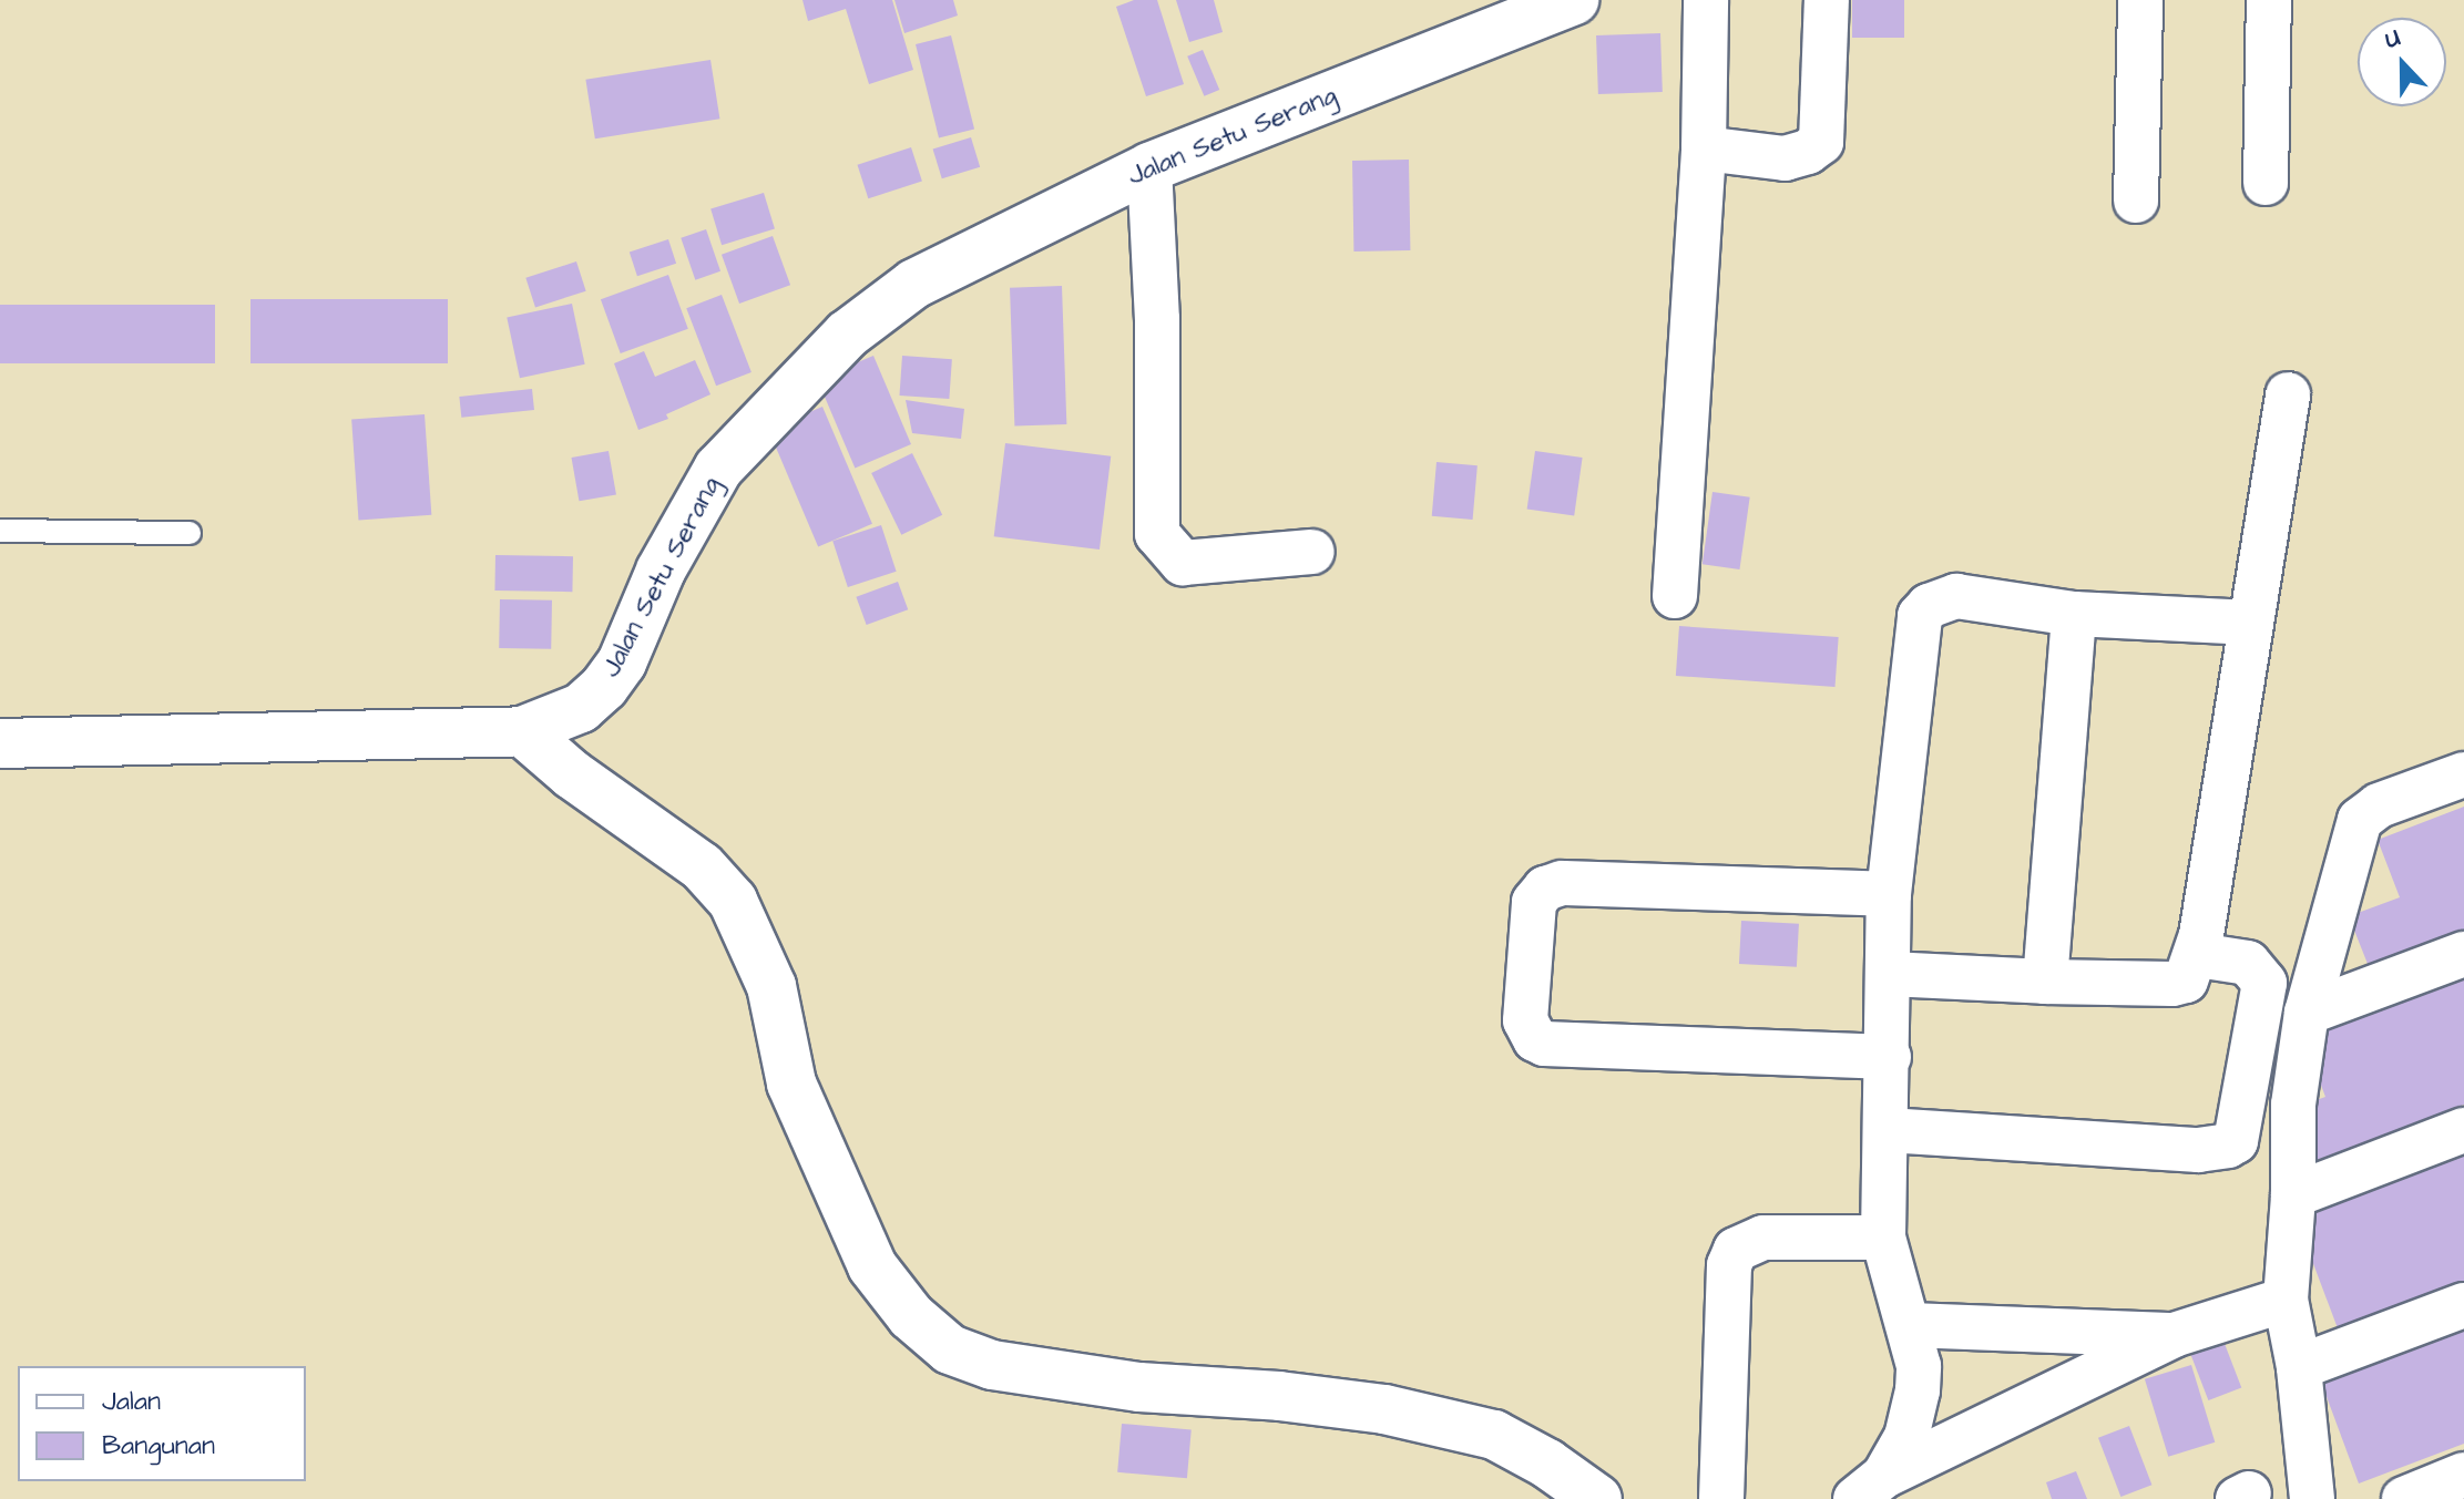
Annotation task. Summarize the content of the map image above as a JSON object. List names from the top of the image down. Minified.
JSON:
{"streets":{"street":["Jalan Setu Serang"]},"legend":["Jalan","Bangunan"],"north":"top"}
